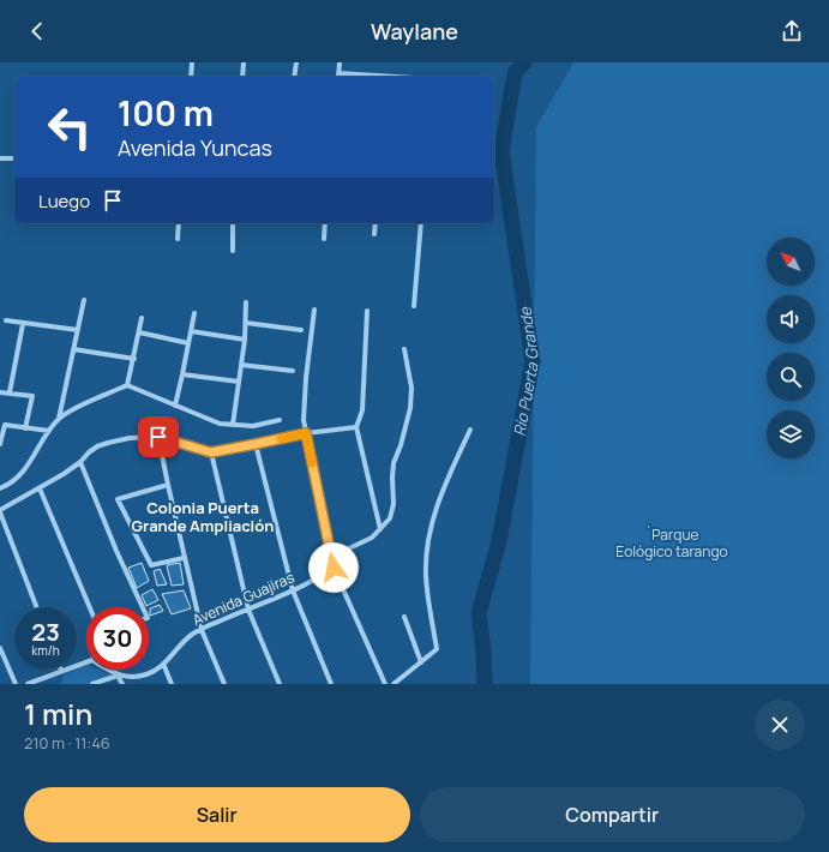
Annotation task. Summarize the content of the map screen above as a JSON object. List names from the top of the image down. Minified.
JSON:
{"streets":{"street":["Avenida Guajiras"]},"districts":["Colonia Puerta Grande Ampliación"],"water":["Río Puerta Grande"],"parks":["´Parque Eológico tarango"],"north":"top left","page":{"header":"Waylane","turn":["100 m","Avenida Yuncas"],"then":"Luego","speed":"23 km/h","limit":"30","heading":["1 min","210 m · 11:46"],"buttons":["Salir","Compartir"]}}
